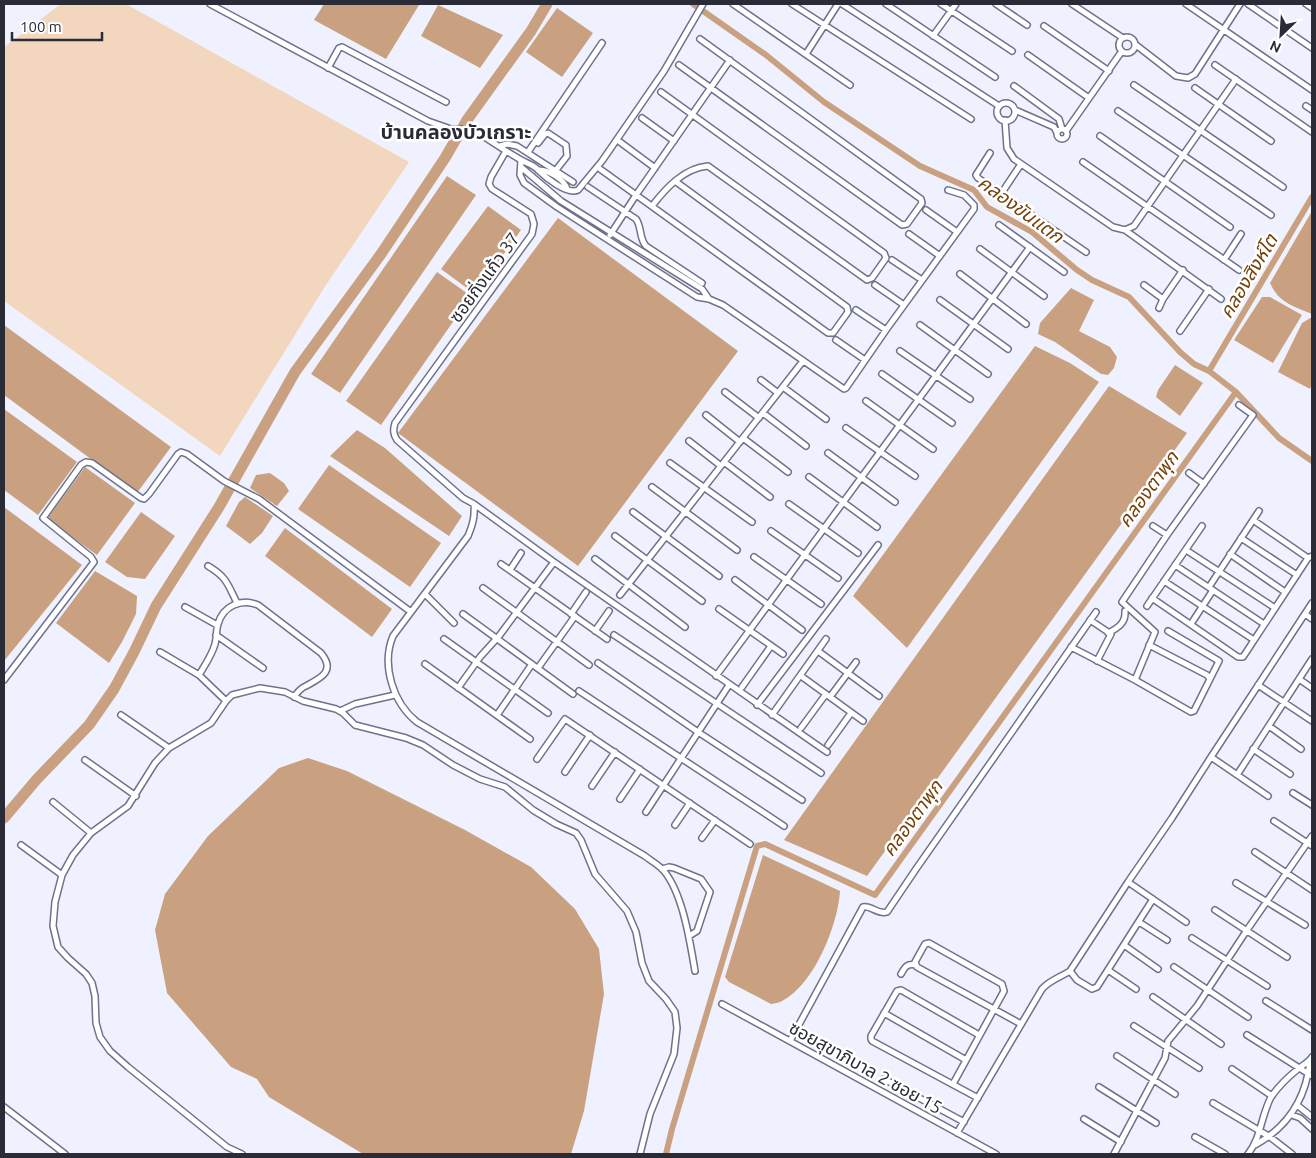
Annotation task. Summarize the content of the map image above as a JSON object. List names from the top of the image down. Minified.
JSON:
{"streets":{"street":["ซอยกิ่งแก้ว 37","ซอยสุขาภิบาล 2 ซอย 15"]},"districts":["บ้านคลองบัวเกราะ"],"water":["คลองขันแตก","คลองสิงห์โต","คลองตาพุก"],"scale_bar":"100 m","north":"bottom left"}
